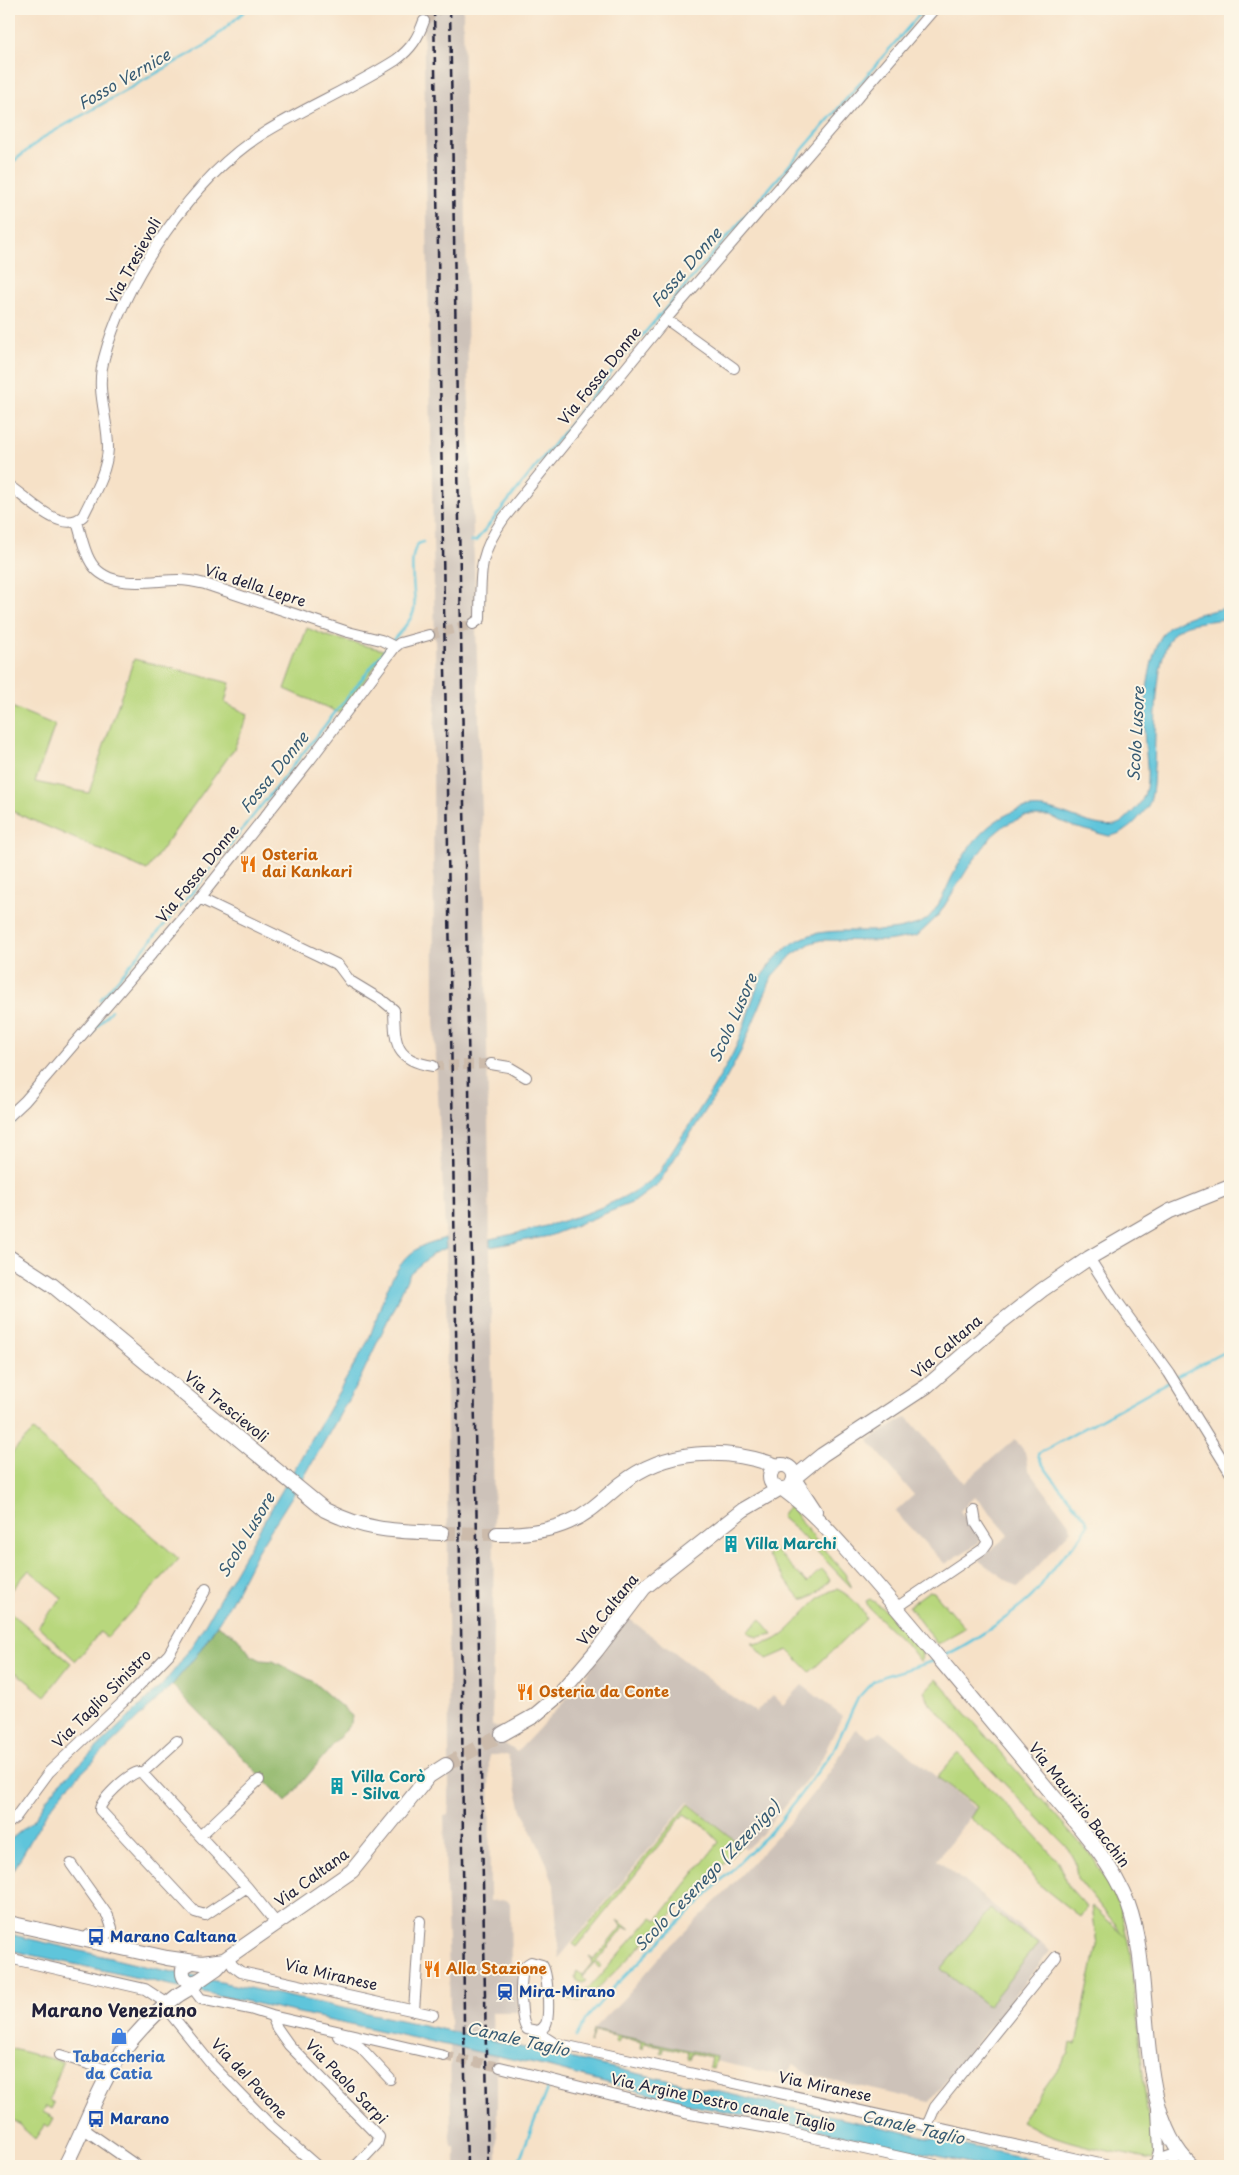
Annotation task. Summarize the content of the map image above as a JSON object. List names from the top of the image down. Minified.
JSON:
{"streets":{"main road":["Via Caltana","Via Trescievoli","Via Maurizio Bacchin"],"street":["Via Tresievoli","Via Fossa Donne","Via della Lepre","Via Taglio Sinistro","Via Miranese","Via del Pavone","Via Paolo Sarpi","Via Argine Destro canale Taglio"]},"crossings":[["Via Tresievoli","Via della Lepre"],["Via Fossa Donne","Via della Lepre"],["Via Caltana","Via Maurizio Bacchin"],["Via Caltana","Via Miranese"]],"districts":["Marano Veneziano"],"water":["Fosso Vernice","Fossa Donne","Scolo Lusore","Scolo Cesenego (Zezenigo)","Canale Taglio"],"places":{"restaurant":["Osteria dai Kankari","Osteria da Conte","Alla Stazione"],"building":["Villa Marchi","Villa Corò - Silva"],"bus stop":["Marano Caltana","Marano"],"station":["Mira-Mirano"],"shop":["Tabaccheria da Catia"]}}
